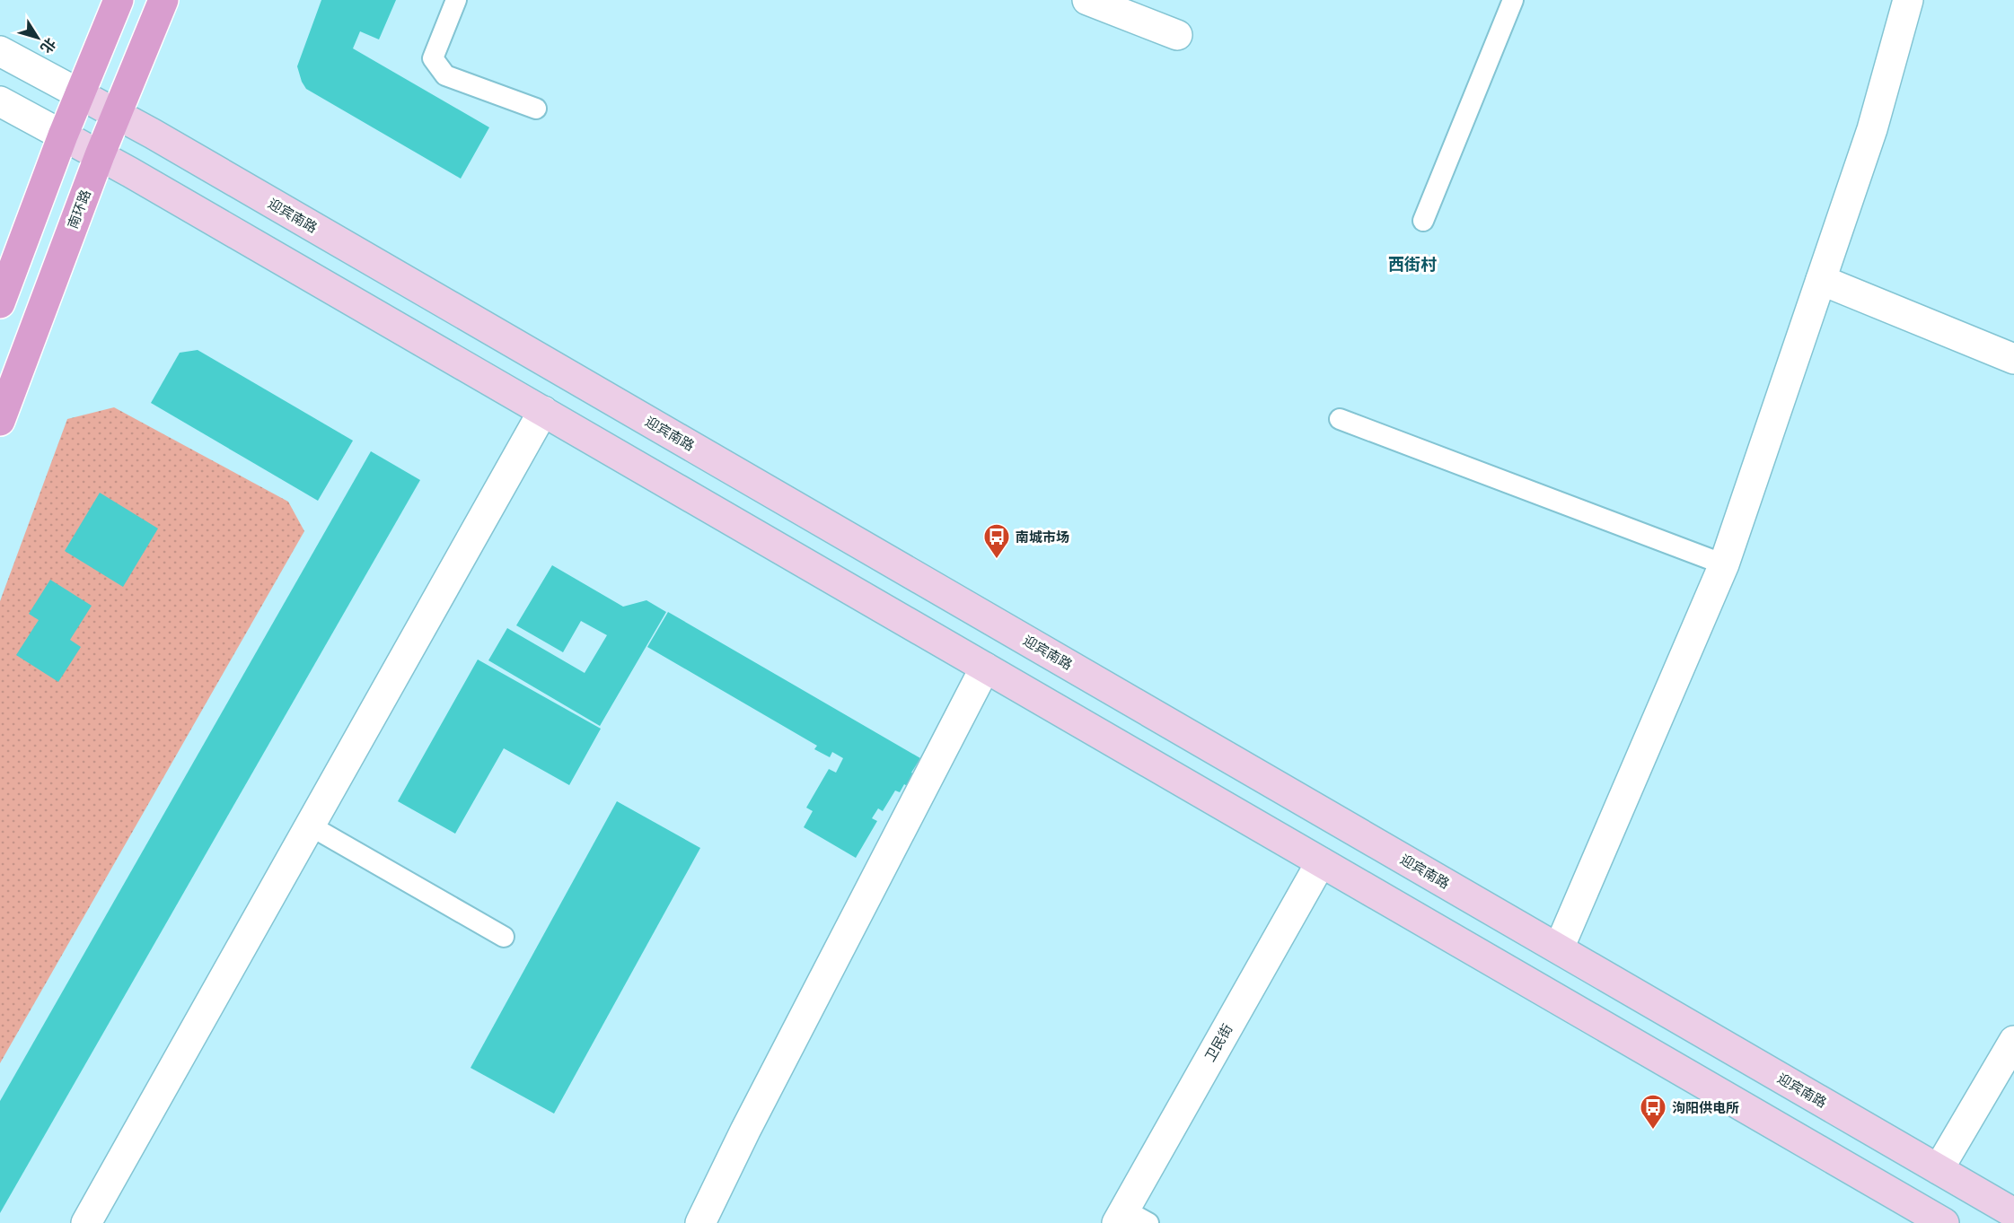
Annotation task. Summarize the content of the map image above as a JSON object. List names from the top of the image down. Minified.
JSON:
{"streets":{"main road":["南环路","迎宾南路"],"street":["卫民街"]},"crossings":[["南环路","迎宾南路"]],"districts":["西街村"],"places":{"bus stop":["南城市场","泃阳供电所"]},"north":"bottom right"}
